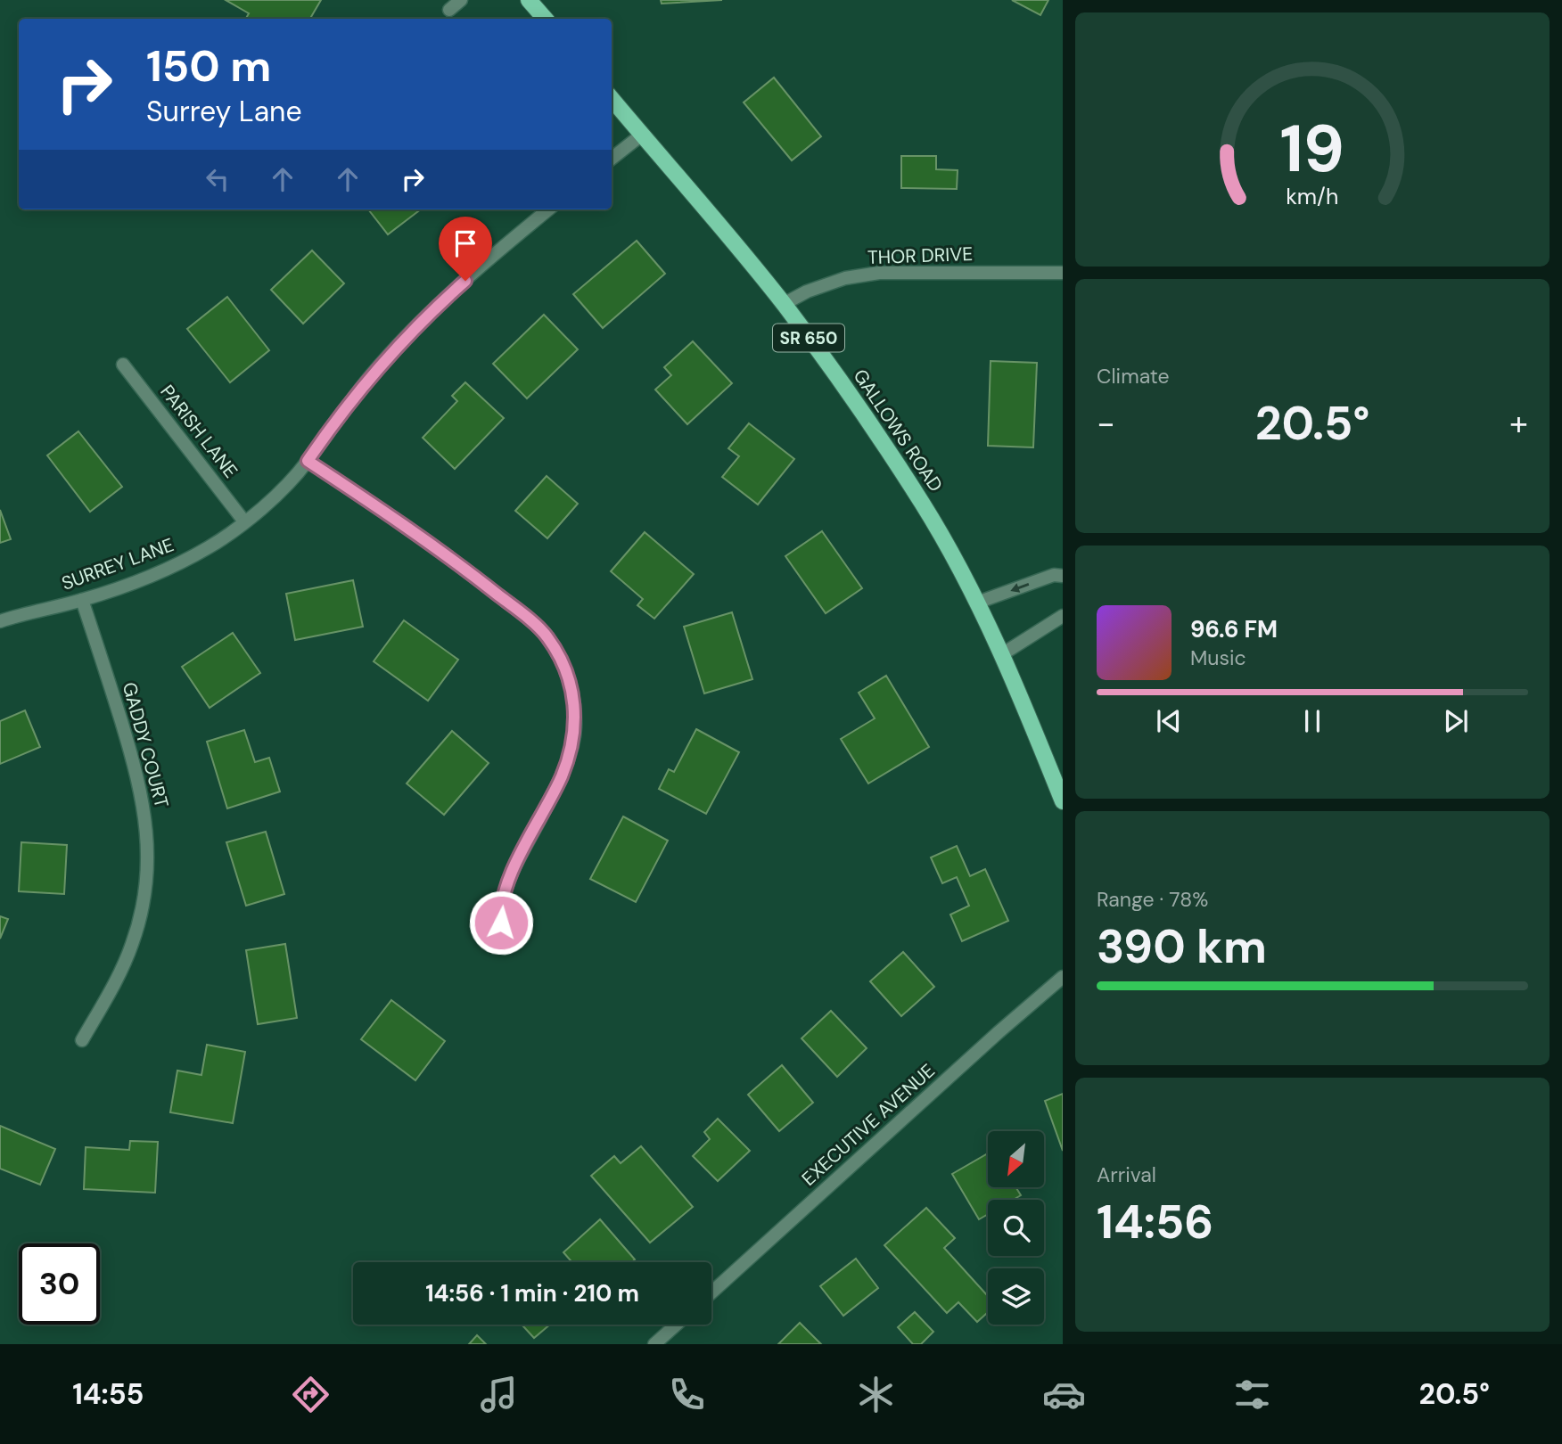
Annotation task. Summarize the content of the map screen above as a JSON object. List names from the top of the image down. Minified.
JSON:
{"streets":{"main road":["SR 650","GALLOWS ROAD"],"street":["THOR DRIVE","PARISH LANE","SURREY LANE","GADDY COURT","EXECUTIVE AVENUE"]},"crossings":[["THOR DRIVE","GALLOWS ROAD"],["PARISH LANE","SURREY LANE"],["SURREY LANE","GADDY COURT"]],"north":"bottom left","page":{"turn":["150 m","Surrey Lane"],"tile":["Climate",["Range · 78%","390 km"],["Arrival","14:56"]],"heat":["−","20.5°","+"],"song":["96.6 FM","Music"],"limit":"30","trip":"14:56 · 1 min · 210 m","tabs":["14:55","20.5°"],"gauge":["19","km/h"]}}
